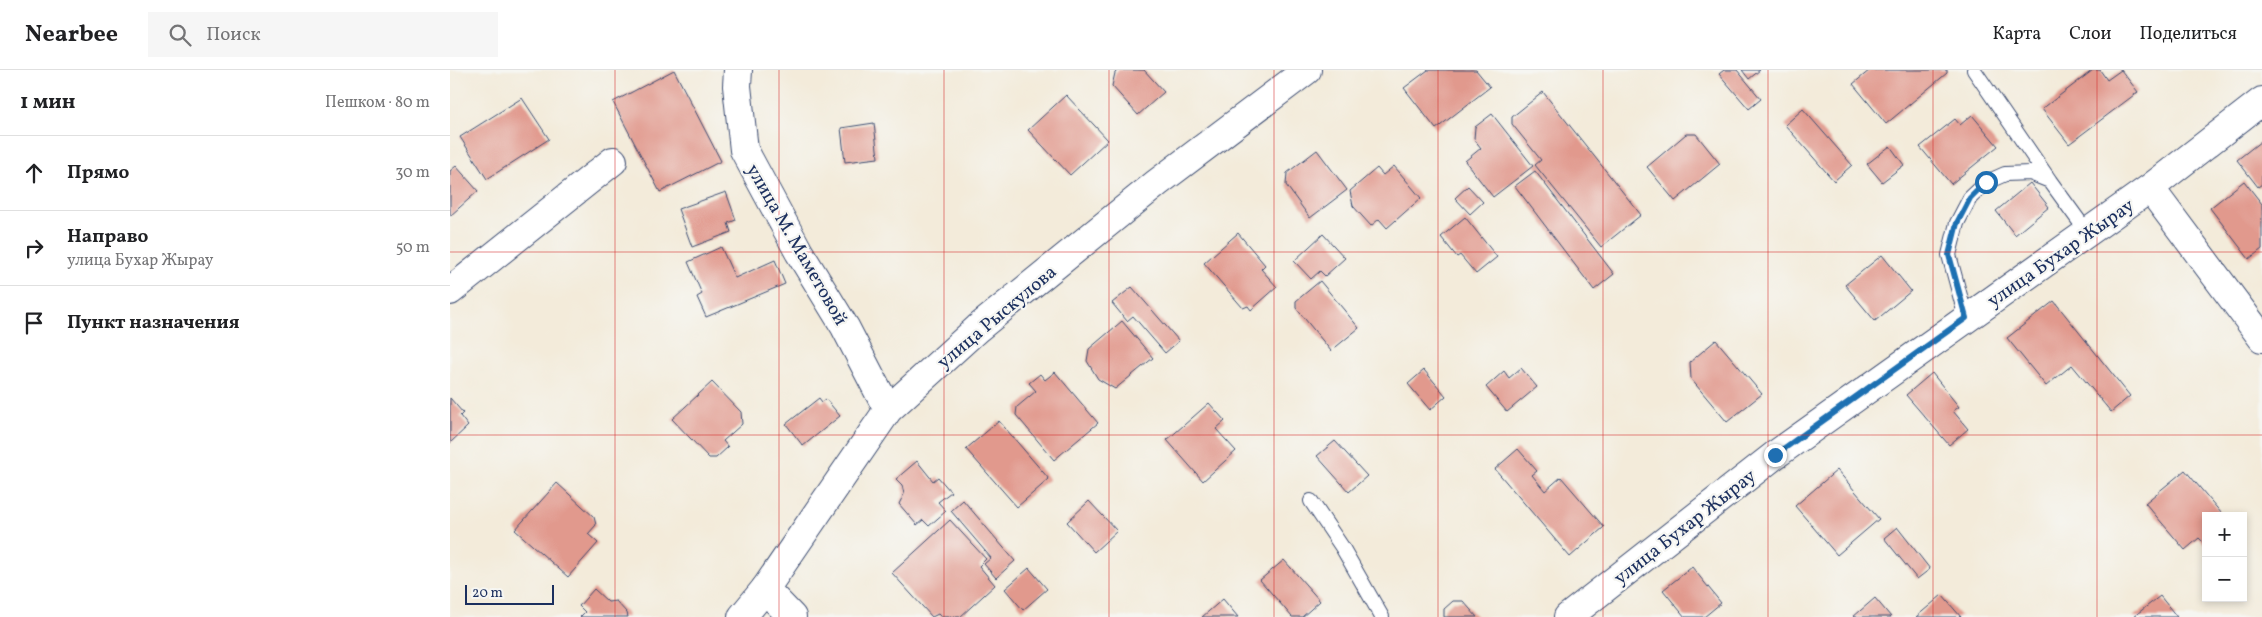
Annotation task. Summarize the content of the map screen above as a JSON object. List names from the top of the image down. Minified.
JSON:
{"streets":{"street":["улица М. Маметовой","улица Бухар Жырау","улица Рыскулова"]},"crossings":[["улица М. Маметовой","улица Рыскулова"]],"scale_bar":"20 m","page":{"header":"Nearbee","search":"Поиск","nav":["Карта","Слои","Поделиться"],"heading":["1 мин","Пешком · 80 m"],"list":[["Прямо","30 m"],["Направо","улица Бухар Жырау","50 m"],"Пункт назначения"],"map_buttons":["+","−"],"scale":"20 m"}}
